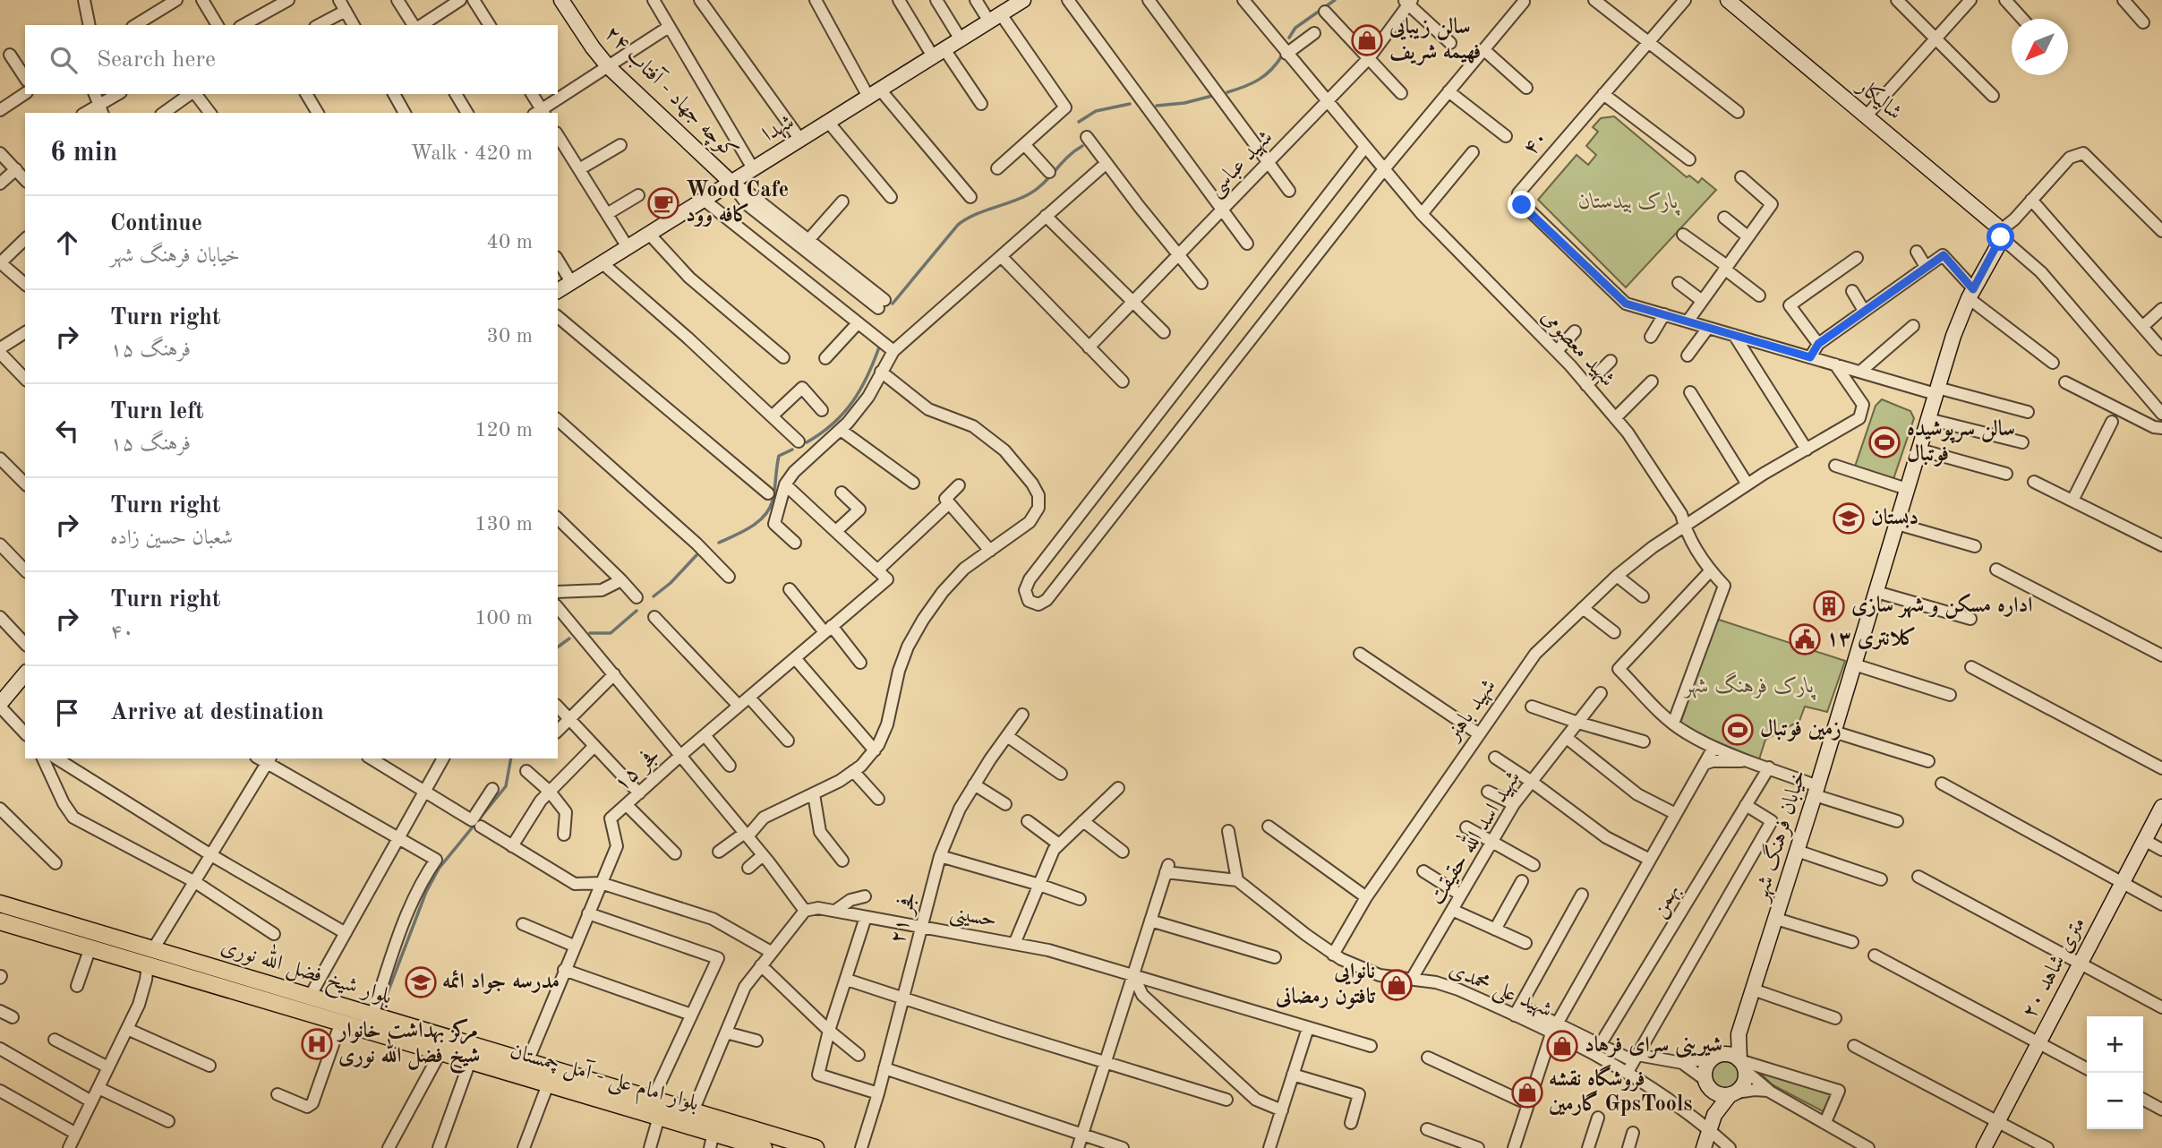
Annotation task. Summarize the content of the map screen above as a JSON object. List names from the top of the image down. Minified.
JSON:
{"streets":{"main road":["کوچه جهاد - آفتاب ۲۴","شالیکار","شهدا","خیابان فرهنگ شهر","۲۰ متری شاهد","بلوار شیخ فضل الله نوری","بلوار امام علی - آمل چمستان"],"street":["۴۰","شهید عباسی","شهید معصومی","شهید باهنر","فجر ۱۵","شهید اسد الله حقیقت","بهمن","حسینی","فجر ۲۱","شهید علی محمدی"]},"crossings":[["کوچه جهاد - آفتاب ۲۴","شهدا"],["شالیکار","خیابان فرهنگ شهر"],["شهید عباسی","شهید معصومی"],["شهید معصومی","شهید باهنر"],["شهید باهنر","شهید علی محمدی"],["فجر ۱۵","بلوار شیخ فضل الله نوری"],["شهید اسد الله حقیقت","شهید علی محمدی"],["بهمن","شهید علی محمدی"],["حسینی","فجر ۲۱"],["بلوار شیخ فضل الله نوری","بلوار امام علی - آمل چمستان"]],"parks":["پارک بیدستان","پارک فرهنگ شهر"],"places":{"shop":["سالن زیبایی فهیمه شریف","نانوایی تافتون رمضانی","شیرینی سرای فرهاد","فروشگاه نقشه گارمین GpsTools"],"cafe":["Wood Cafe کافه وود"],"sports":["سالن سرپوشیده فوتبال","زمین فوتبال"],"school or university":["دبستان","مدرسه جواد ائمه"],"building":["اداره مسکن و شهر سازی"],"public building":["کلانتری ۱۳"],"hospital":["مرکز بهداشت خانوار شیخ فضل الله نوری"]},"north":"bottom left","page":{"search":"Search here","heading":["6 min","Walk · 420 m"],"list":[["Continue","خیابان فرهنگ شهر","40 m"],["Turn right","فرهنگ ۱۵","30 m"],["Turn left","فرهنگ ۱۵","120 m"],["Turn right","شعبان حسین زاده","130 m"],["Turn right","۴۰","100 m"],"Arrive at destination"],"map_buttons":["+","−"]}}
